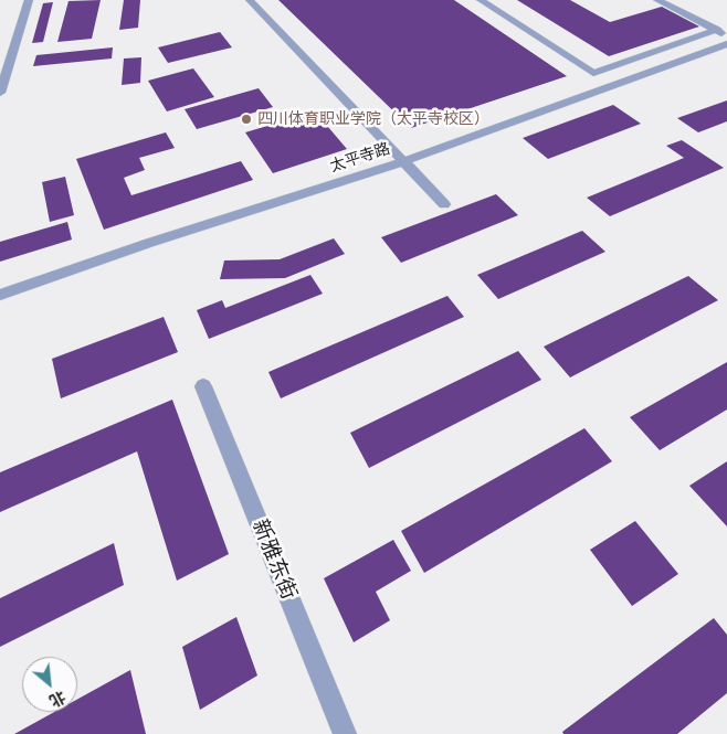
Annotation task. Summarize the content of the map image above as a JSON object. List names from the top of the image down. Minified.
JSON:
{"streets":{"street":["太平寺路","新雅东街"]},"places":["四川体育职业学院（太平寺校区）"],"north":"bottom right"}
